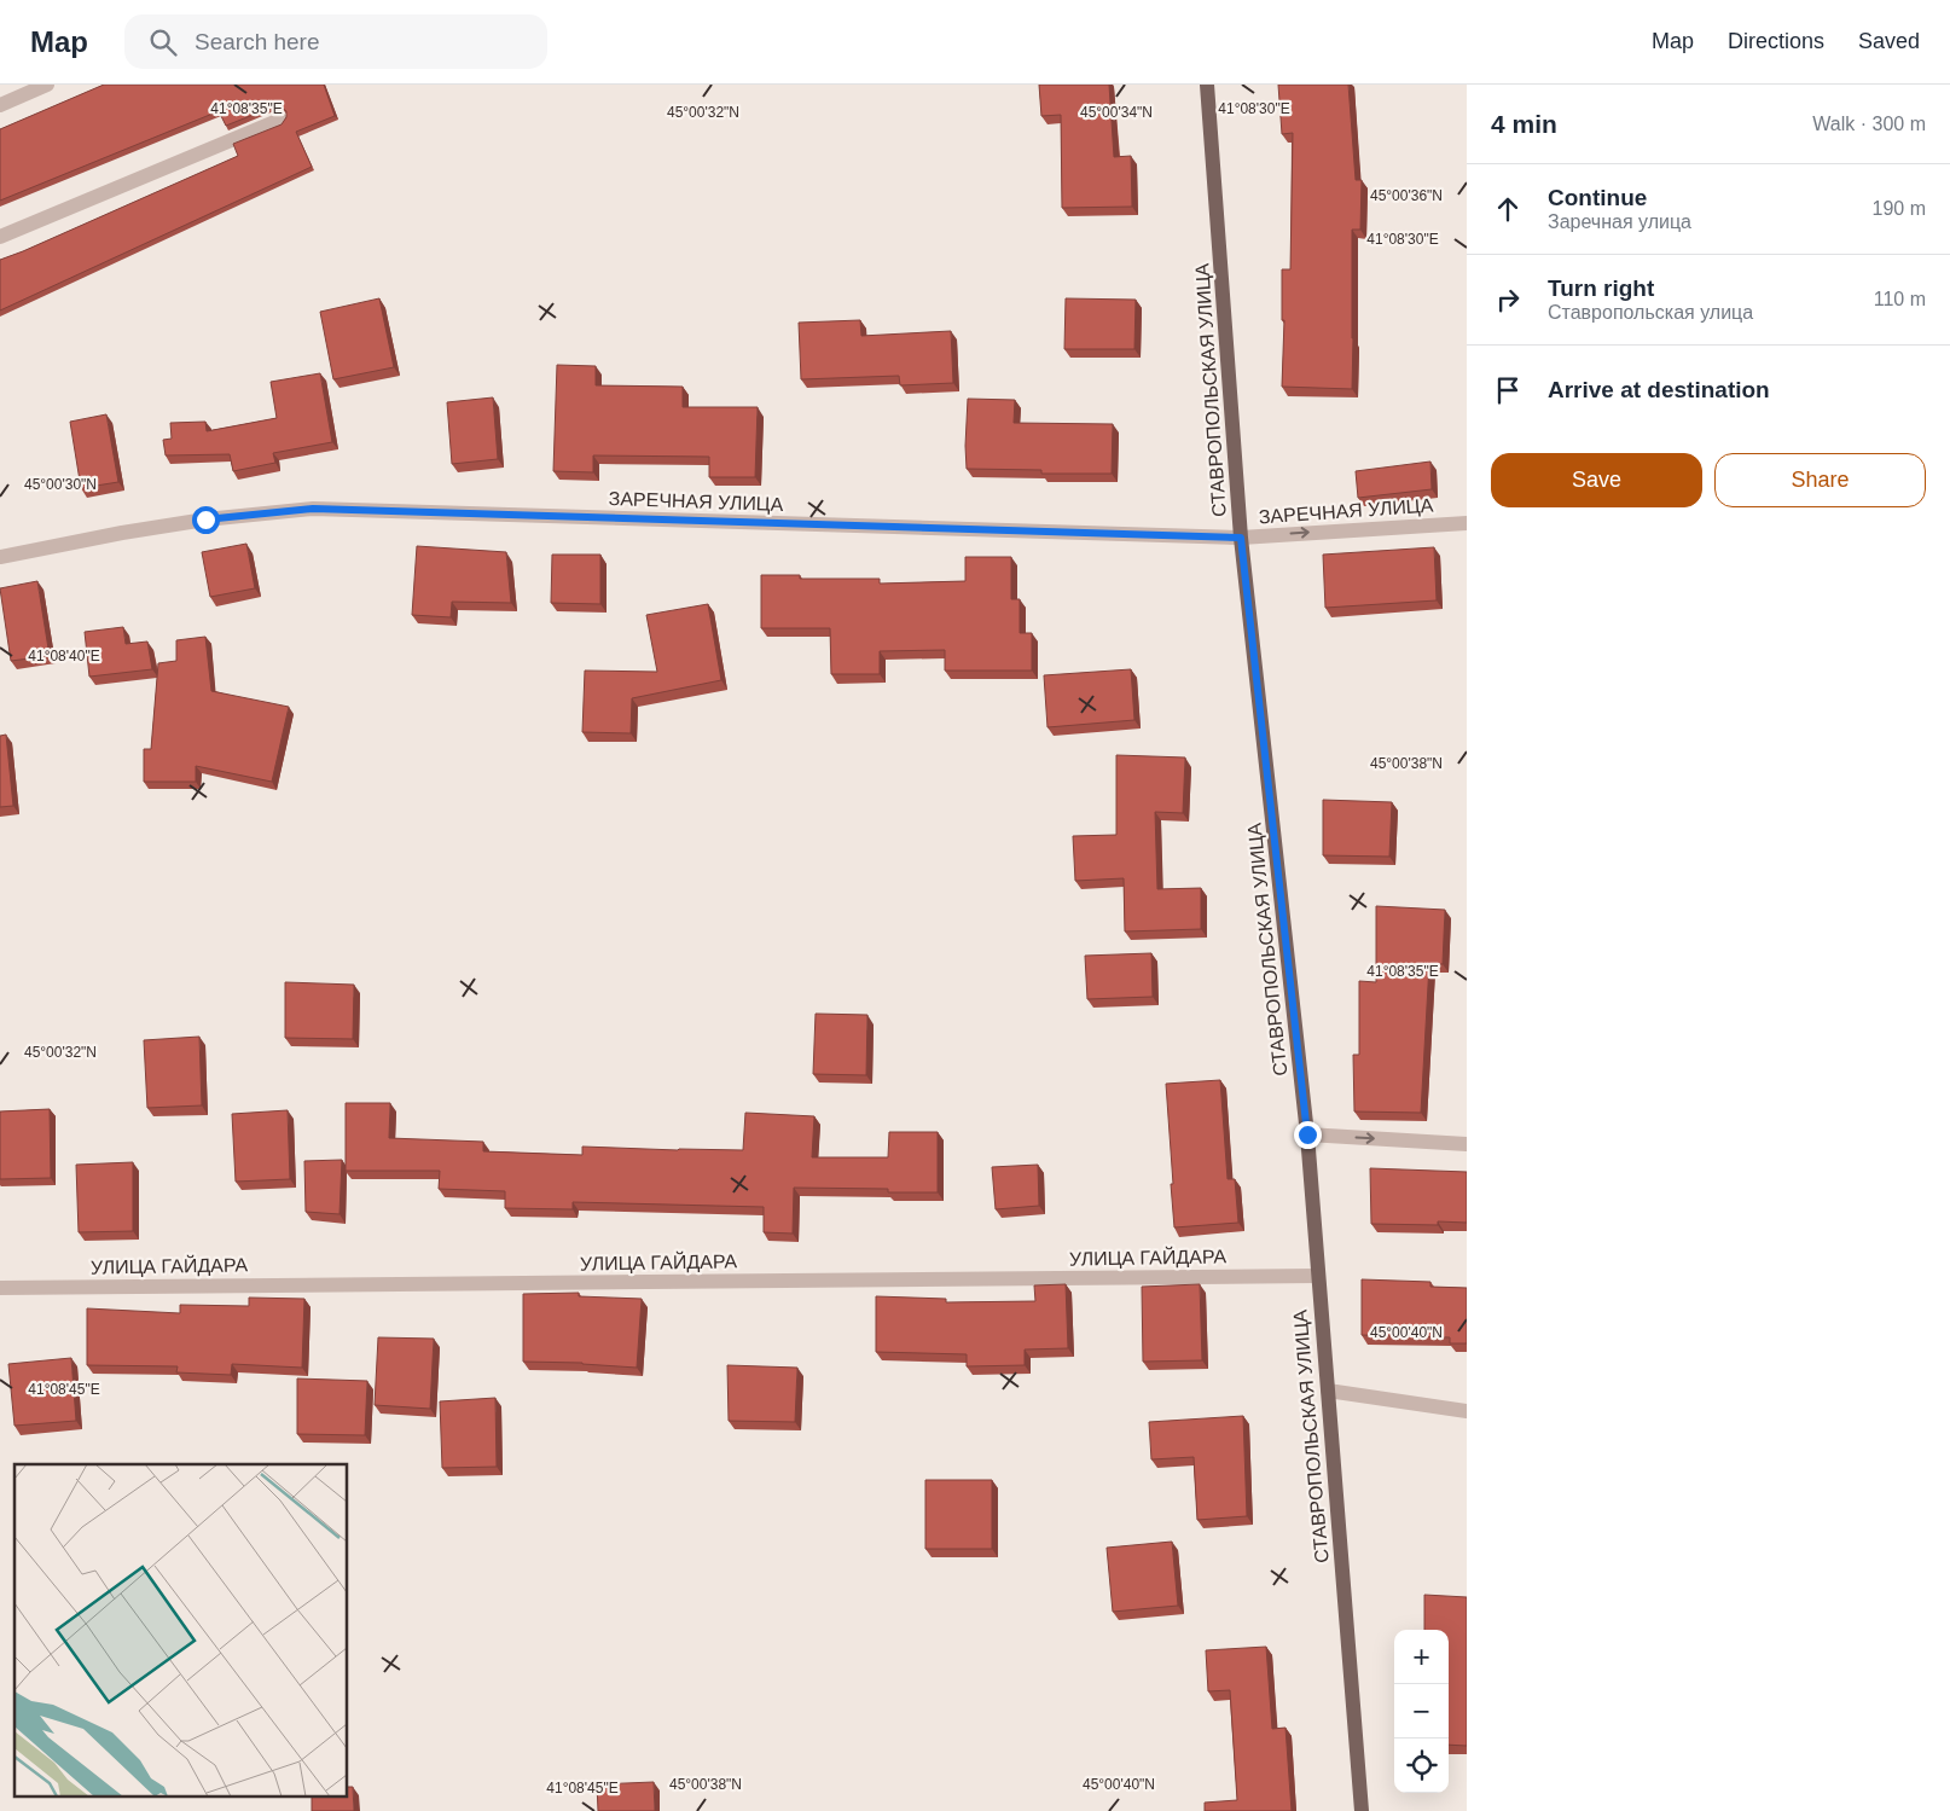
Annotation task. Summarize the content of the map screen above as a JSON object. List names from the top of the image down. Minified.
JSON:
{"streets":{"main road":["СТАВРОПОЛЬСКАЯ УЛИЦА"],"street":["ЗАРЕЧНАЯ УЛИЦА","УЛИЦА ГАЙДАРА"]},"crossings":[["СТАВРОПОЛЬСКАЯ УЛИЦА","ЗАРЕЧНАЯ УЛИЦА"],["СТАВРОПОЛЬСКАЯ УЛИЦА","УЛИЦА ГАЙДАРА"]],"page":{"header":"Map","search":"Search here","nav":["Map","Directions","Saved"],"heading":["4 min","Walk · 300 m"],"list":[["Continue","Заречная улица","190 m"],["Turn right","Ставропольская улица","110 m"],"Arrive at destination"],"buttons":["Save","Share"],"map_buttons":["+","−"]},"coordinates":["41°08'35\"E","41°08'30\"E","45°00'32\"N","45°00'34\"N","45°00'36\"N","45°00'30\"N","41°08'40\"E","45°00'38\"N","45°00'40\"N","41°08'45\"E"]}
